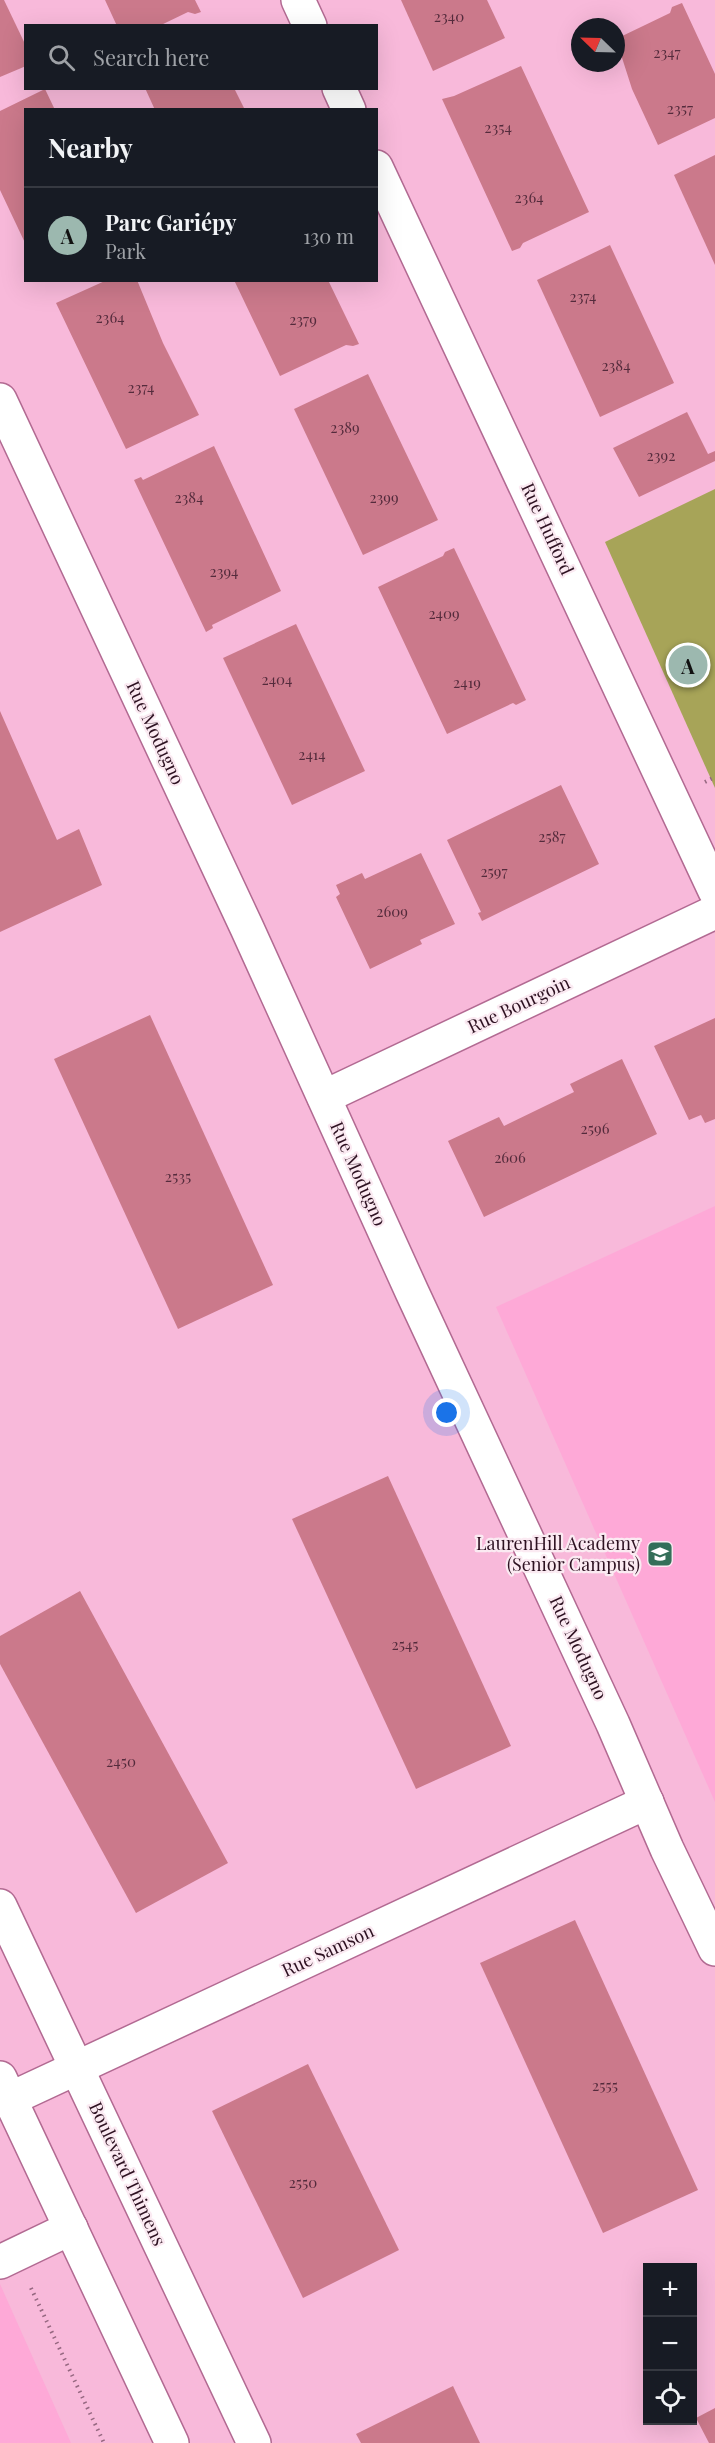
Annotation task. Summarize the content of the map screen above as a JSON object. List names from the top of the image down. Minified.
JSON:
{"streets":{"street":["Rue Hufford","Rue Modugno","Rue Bourgoin","Rue Samson","Boulevard Thimens"]},"crossings":[["Rue Modugno","Rue Bourgoin"],["Rue Modugno","Rue Samson"],["Rue Samson","Boulevard Thimens"]],"places":{"school or university":["LaurenHill Academy (Senior Campus)"]},"house_numbers":["2340","2347","2357","2354","2364","2374","2364","2379","2384","2374","2389","2392","2384","2399","2394","2409","2404","2419","2414","2587","2597","2609","2596","2606","2535","2545","2450","2555","2550"],"north":"top left","page":{"search":"Search here","heading":"Nearby","list":[{"mark":"A","name":"Parc Gariépy","note":"Park","value":"130 m"}],"pins":"A","map_buttons":["+","−"]}}
